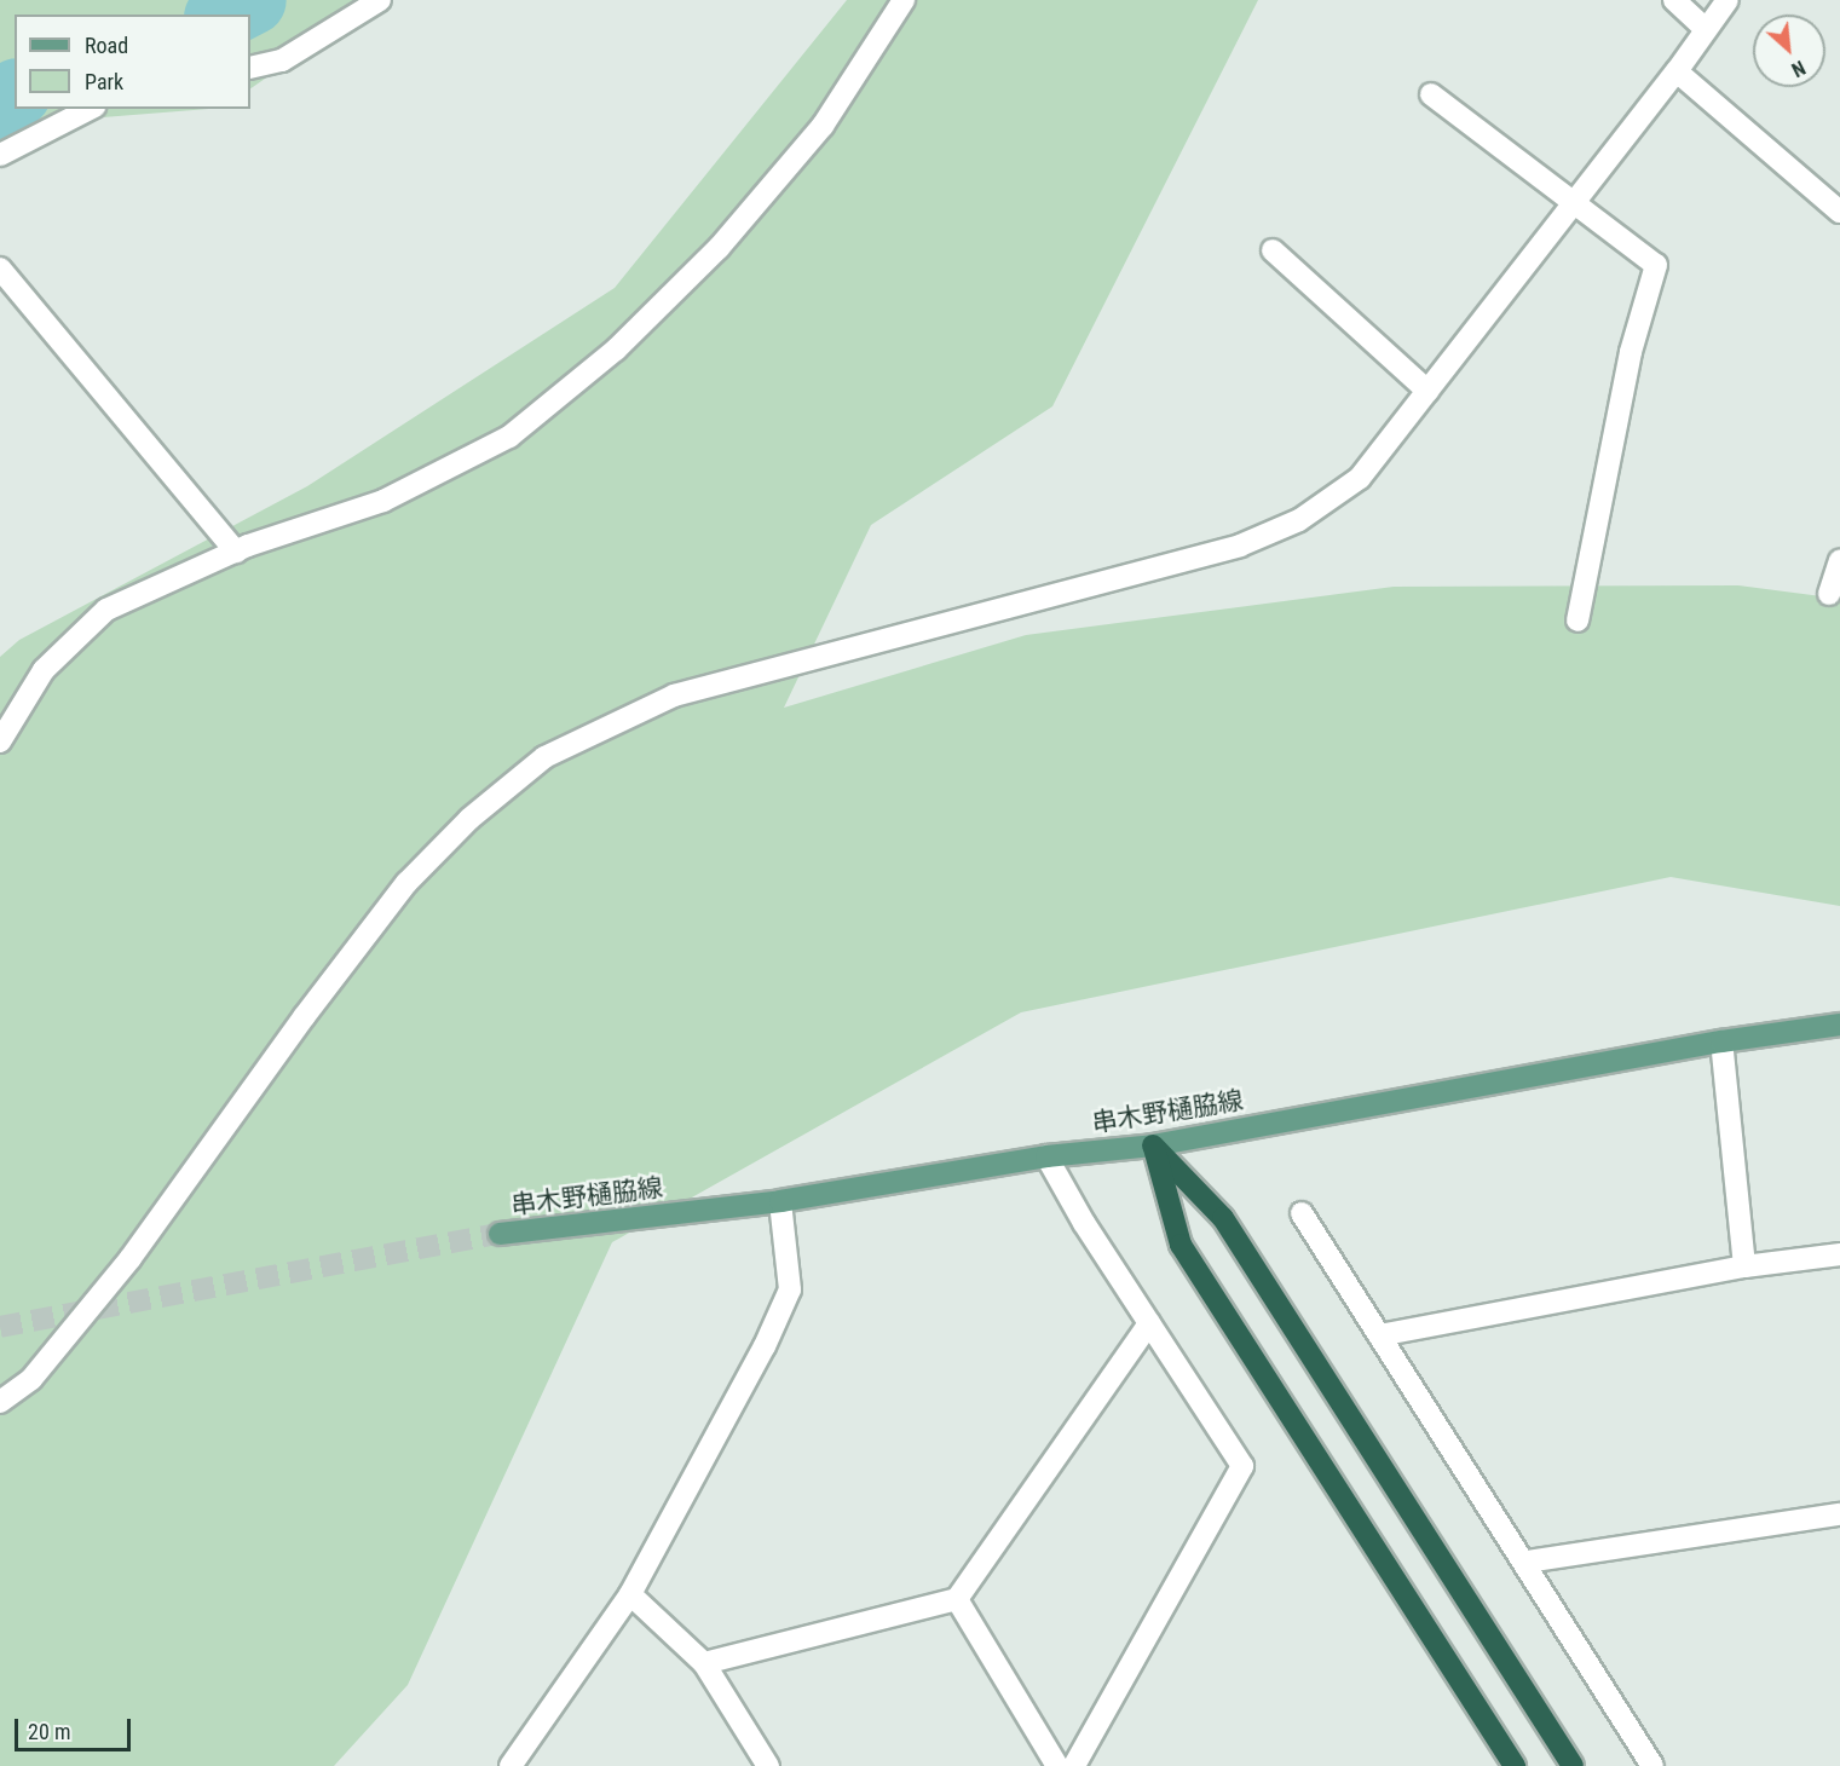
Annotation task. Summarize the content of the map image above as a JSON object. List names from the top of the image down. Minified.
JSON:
{"streets":{"main road":["串木野樋脇線"]},"legend":["Road","Park"],"scale_bar":"20 m","north":"bottom right"}
